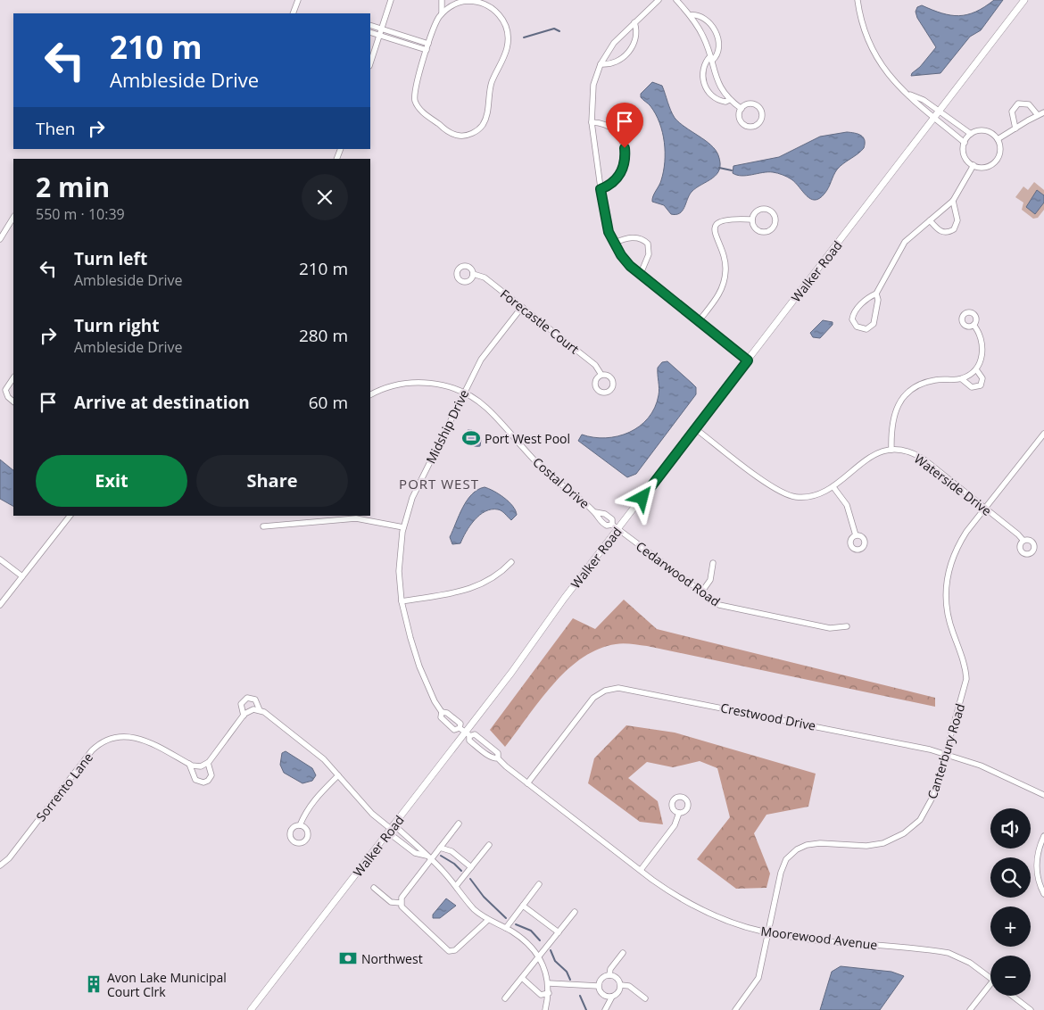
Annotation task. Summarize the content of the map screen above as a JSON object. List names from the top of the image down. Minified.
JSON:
{"streets":{"street":["Walker Road","Forecastle Court","Midship Drive","Costal Drive","Waterside Drive","Cedarwood Road","Crestwood Drive","Canterbury Road","Sorrento Lane","Moorewood Avenue"]},"crossings":[["Walker Road","Midship Drive"],["Walker Road","Costal Drive"],["Walker Road","Cedarwood Road"],["Walker Road","Moorewood Avenue"],["Forecastle Court","Midship Drive"],["Midship Drive","Costal Drive"],["Midship Drive","Moorewood Avenue"],["Costal Drive","Cedarwood Road"],["Waterside Drive","Canterbury Road"],["Crestwood Drive","Canterbury Road"],["Crestwood Drive","Moorewood Avenue"],["Canterbury Road","Moorewood Avenue"]],"districts":["PORT WEST"],"places":{"sports":["Port West Pool"],"bank":["Northwest"],"building":["Avon Lake Municipal Court Clrk"]},"page":{"turn":["210 m","Ambleside Drive"],"then":"Then","heading":["2 min","550 m · 10:39"],"list":[{"name":"Turn left","note":"Ambleside Drive","value":"210 m"},{"name":"Turn right","note":"Ambleside Drive","value":"280 m"},{"name":"Arrive at destination","value":"60 m"}],"buttons":["Exit","Share"],"map_buttons":["+","−"]}}
